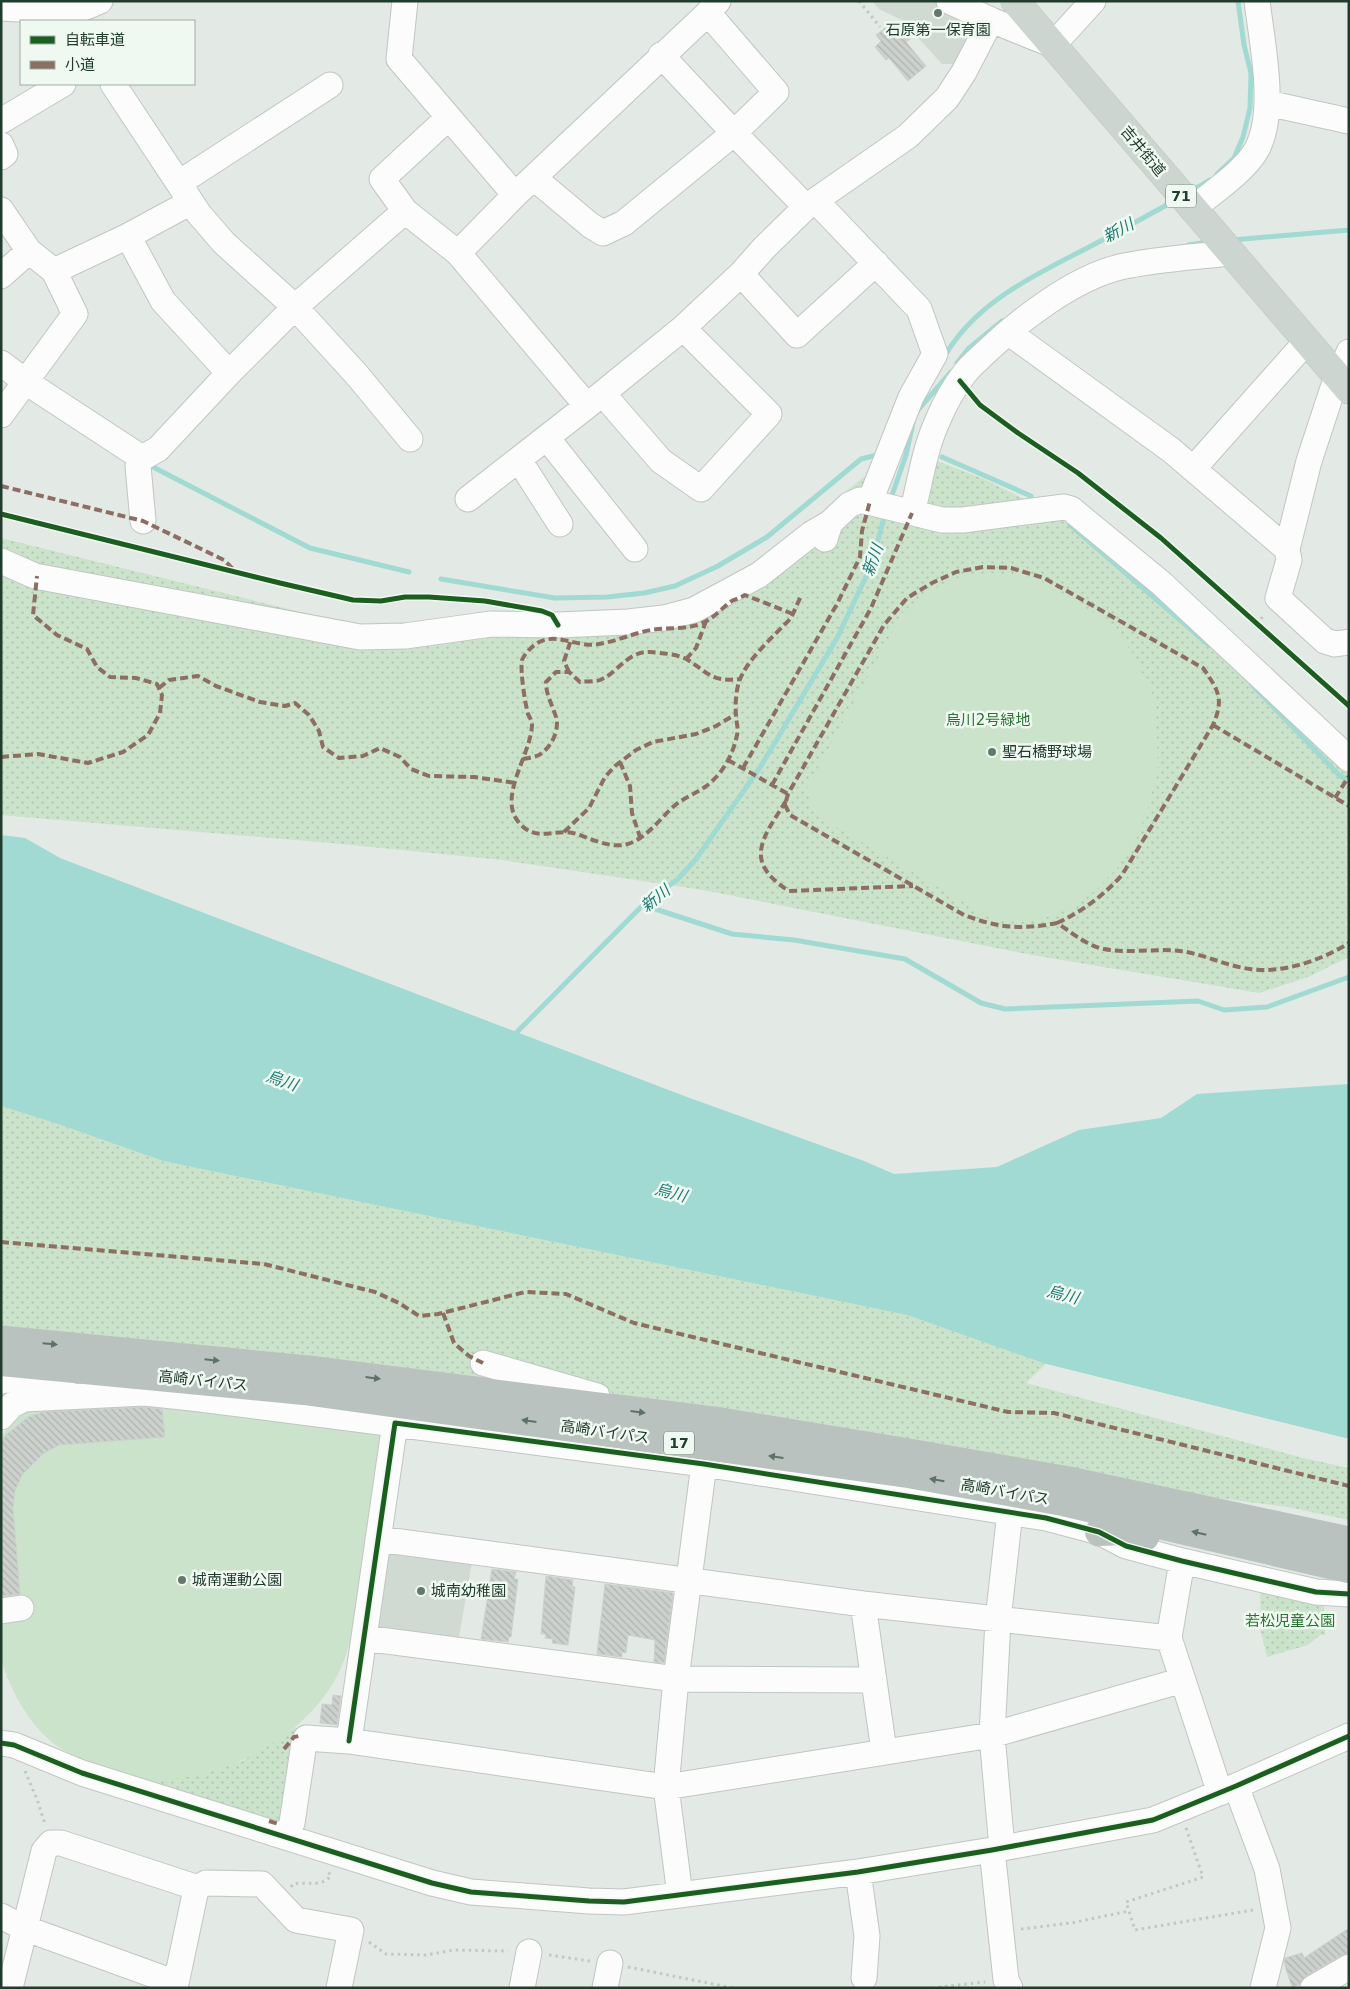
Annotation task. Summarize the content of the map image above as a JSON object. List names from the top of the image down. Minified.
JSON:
{"streets":{"highway":["高崎バイパス","17"],"main road":["吉井街道","71"]},"water":["新川","烏川"],"parks":["烏川2号緑地","若松児童公園"],"places":["石原第一保育園","聖石橋野球場","城南運動公園","城南幼稚園"],"legend":["自転車道","小道"]}
